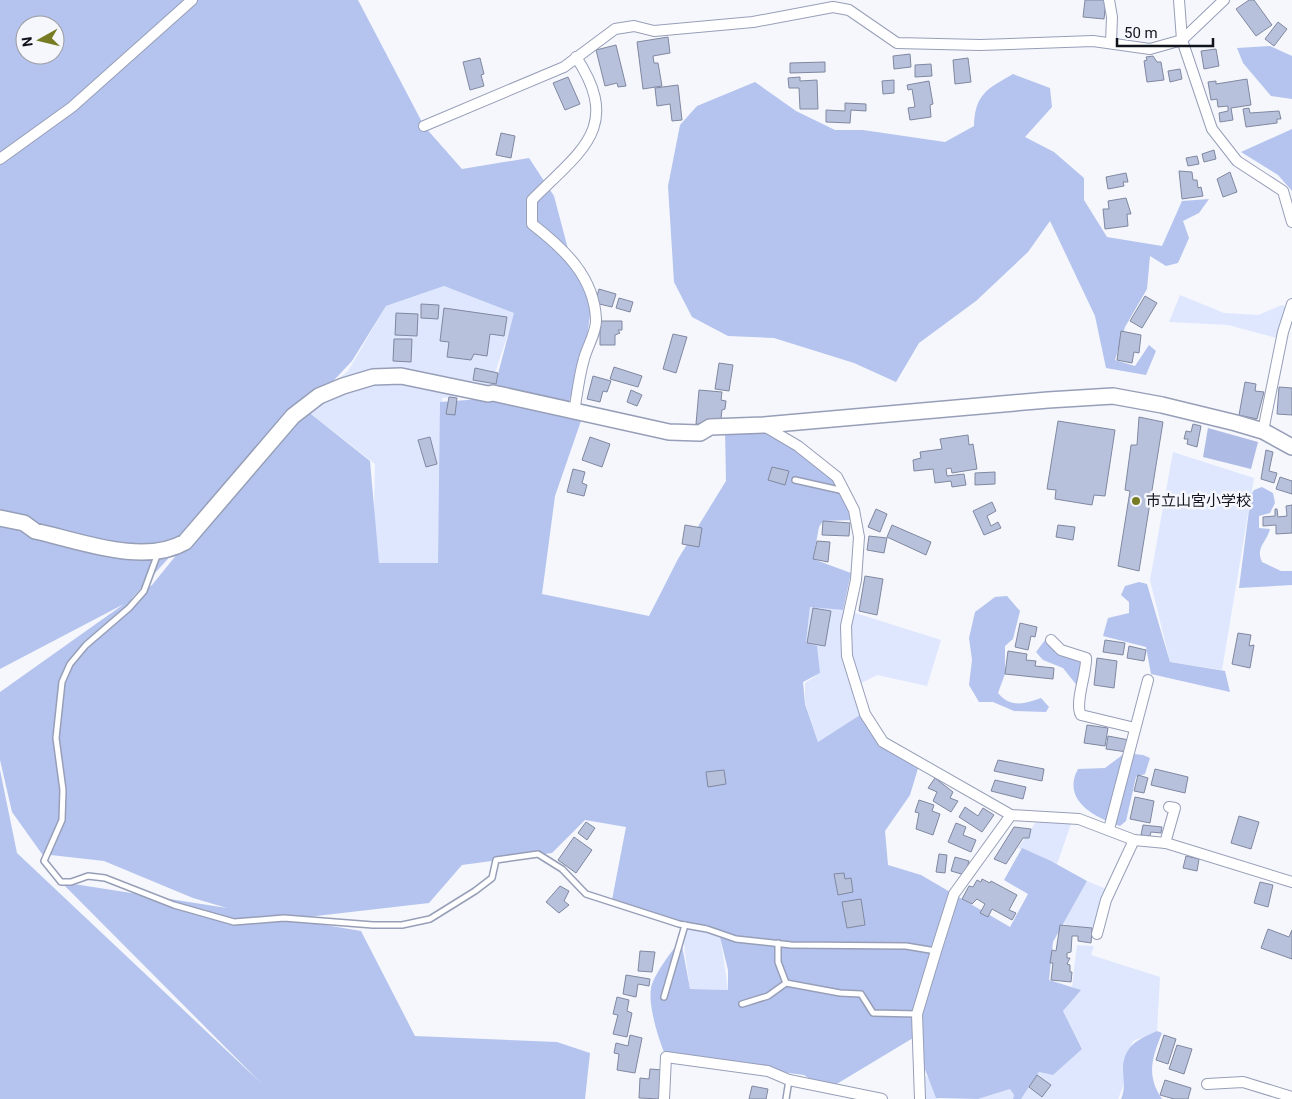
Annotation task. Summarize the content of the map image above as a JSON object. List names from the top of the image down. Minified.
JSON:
{"places":["市立山宮小学校"],"scale_bar":"50 m","north":"left"}
